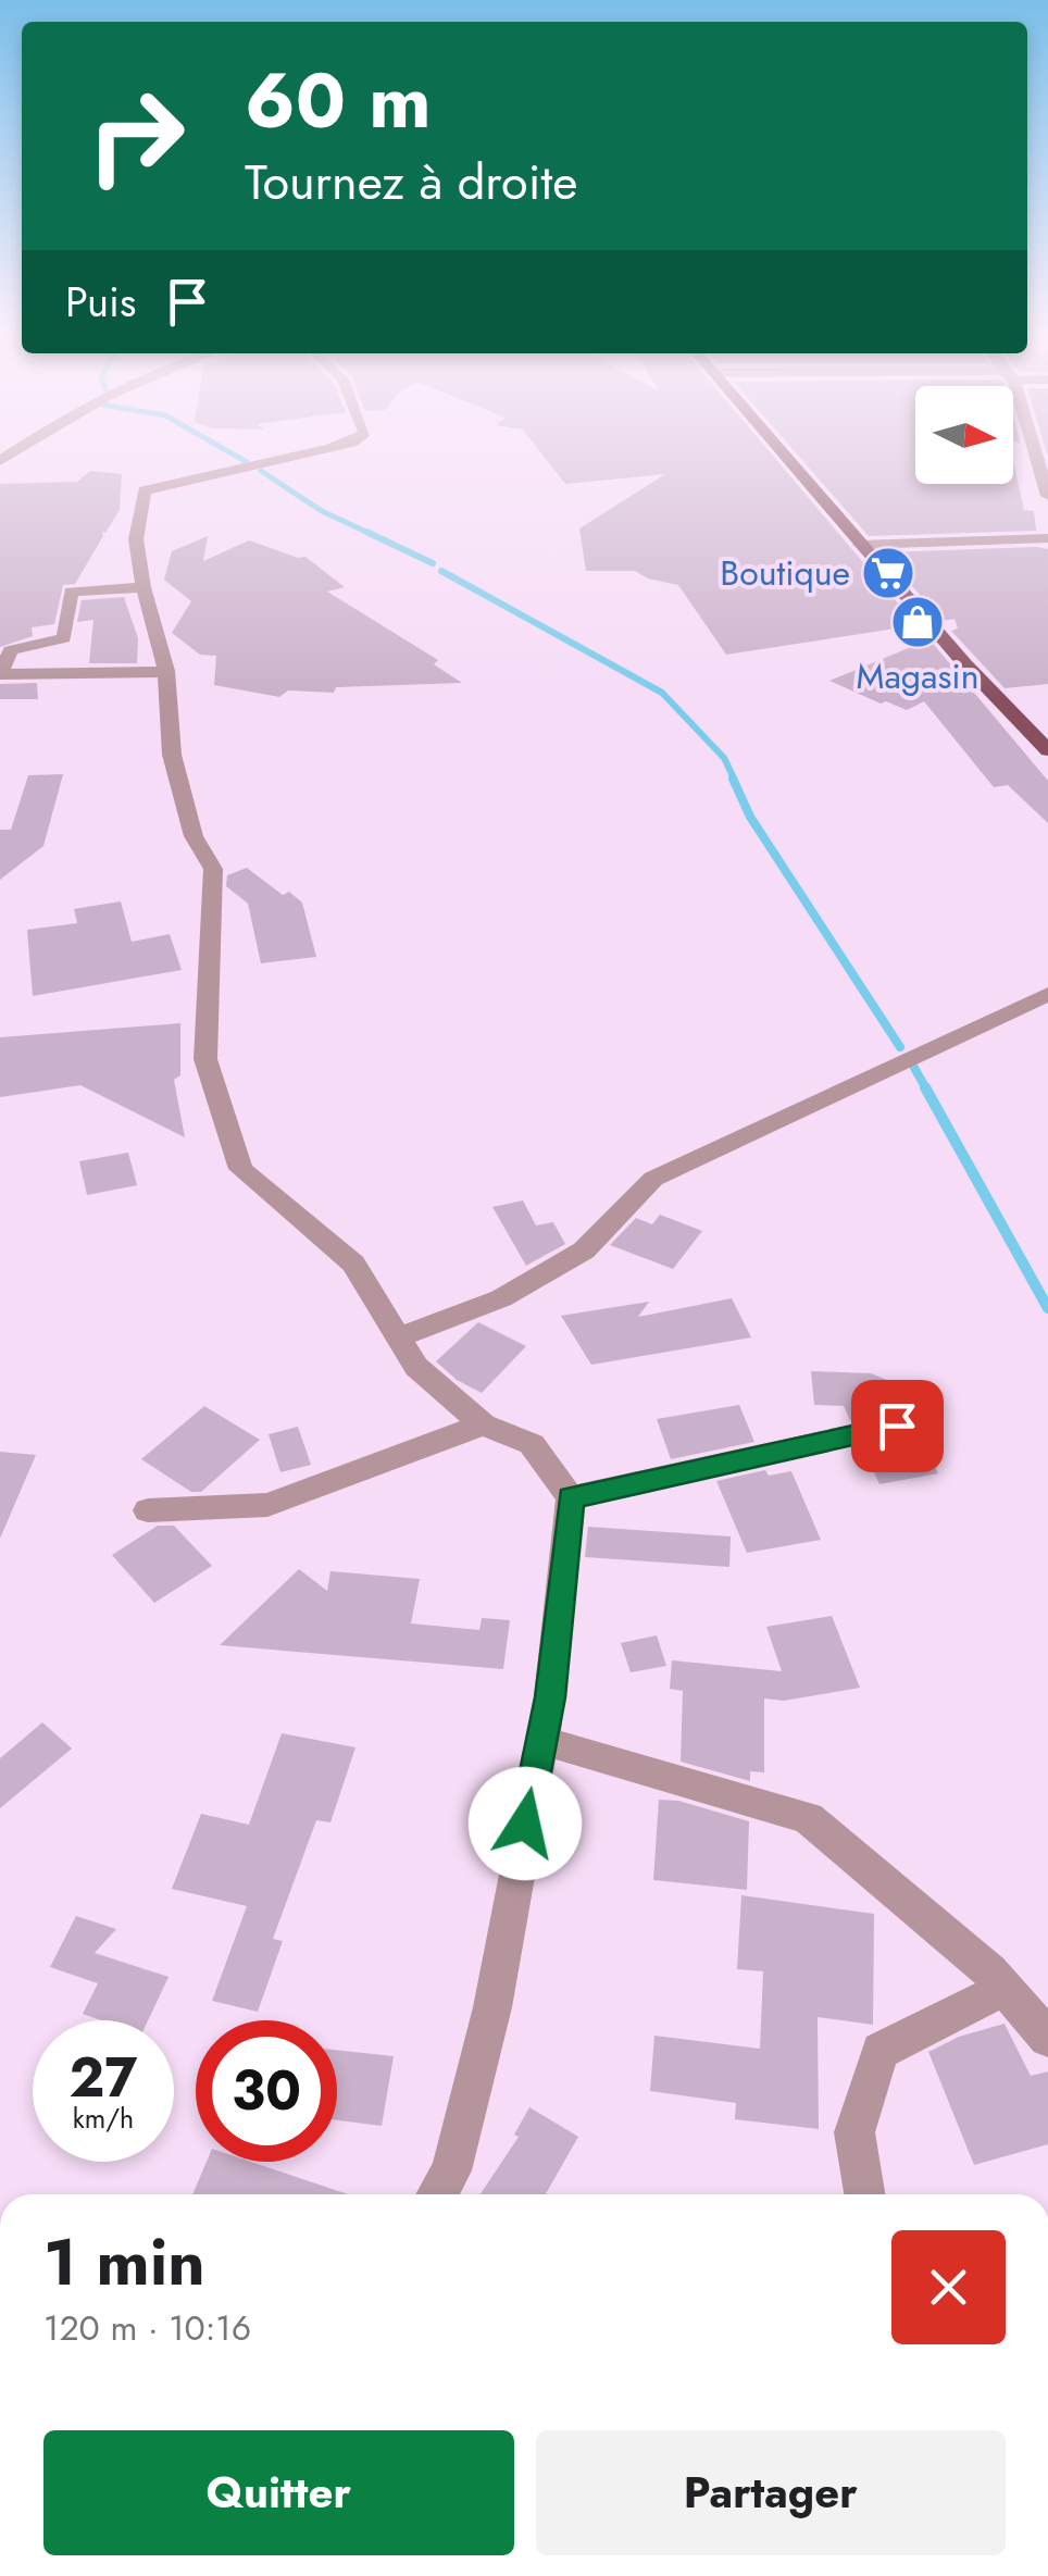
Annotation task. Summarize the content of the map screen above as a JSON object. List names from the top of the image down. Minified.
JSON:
{"places":{"supermarket":["Boutique"],"shop":["Magasin"]},"north":"right","page":{"turn":["60 m","Tournez à droite"],"then":"Puis","speed":"27 km/h","limit":"30","heading":["1 min","120 m · 10:16"],"buttons":["Quitter","Partager"]}}
